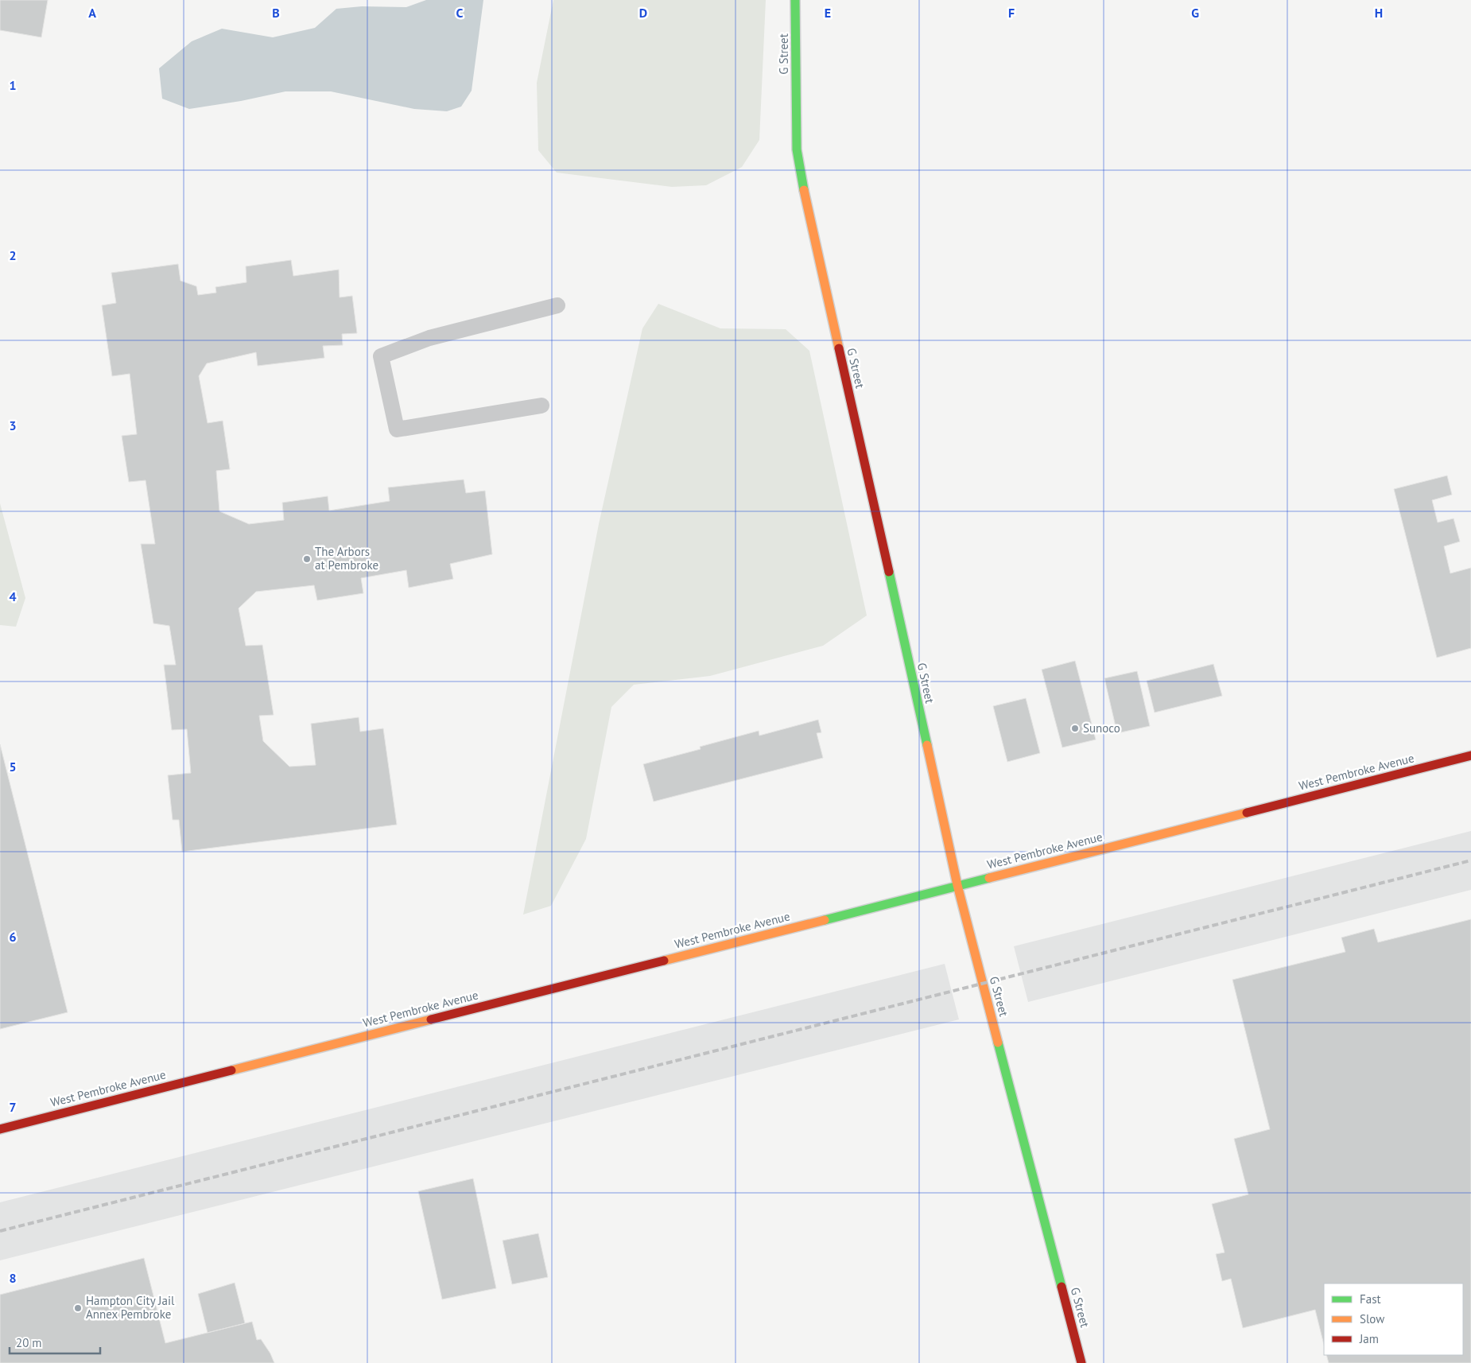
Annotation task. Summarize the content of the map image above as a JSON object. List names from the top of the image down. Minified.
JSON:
{"streets":{"main road":["G Street","West Pembroke Avenue"]},"crossings":[["G Street","West Pembroke Avenue"]],"places":["The Arbors at Pembroke","Sunoco","Hampton City Jail Annex Pembroke"],"legend":["Fast","Slow","Jam"],"scale_bar":"20 m","grid":{"columns":["A","B","C","D","E","F","G","H"],"rows":["1","2","3","4","5","6","7","8"]}}
